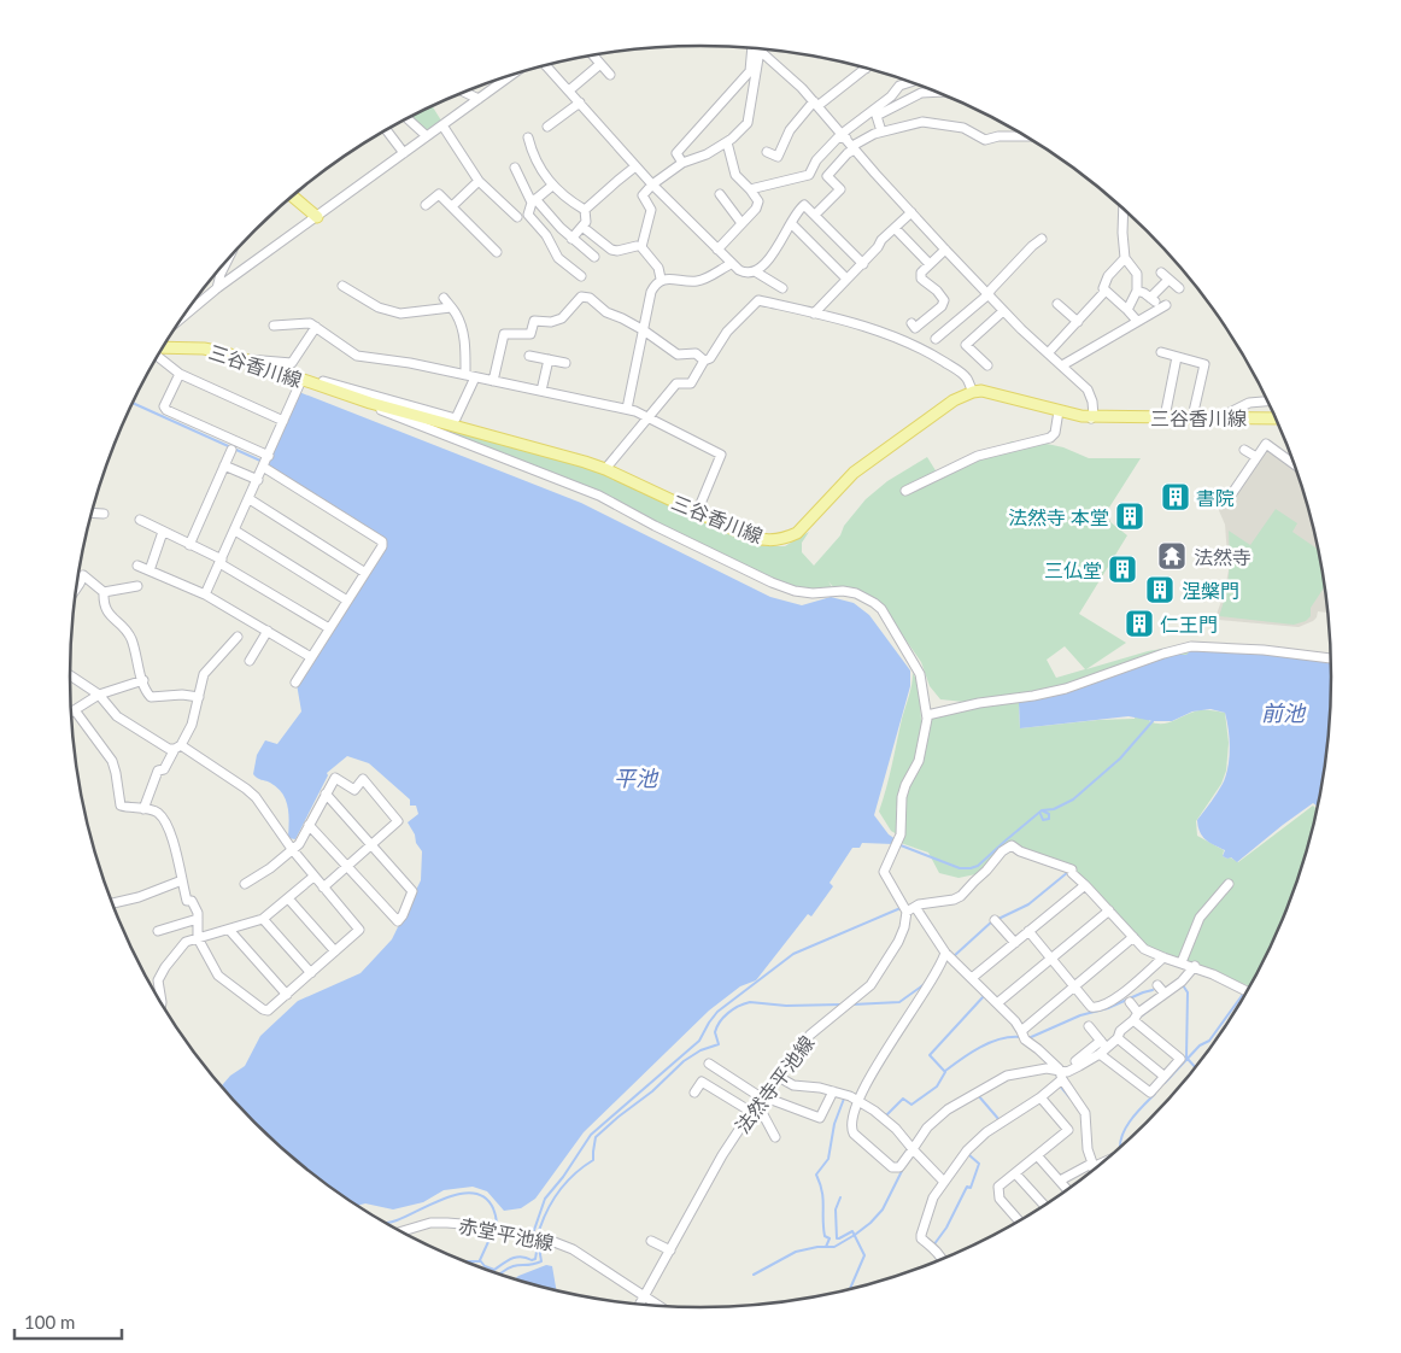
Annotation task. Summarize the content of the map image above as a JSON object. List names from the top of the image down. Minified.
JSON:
{"streets":{"main road":["三谷香川線"],"street":["法然寺平池線","赤堂平池線"]},"crossings":[["法然寺平池線","赤堂平池線"]],"water":["前池","平池"],"places":{"building":["書院","法然寺 本堂","三仏堂","涅槃門","仁王門"],"temple":["法然寺"]},"scale_bar":"100 m"}
